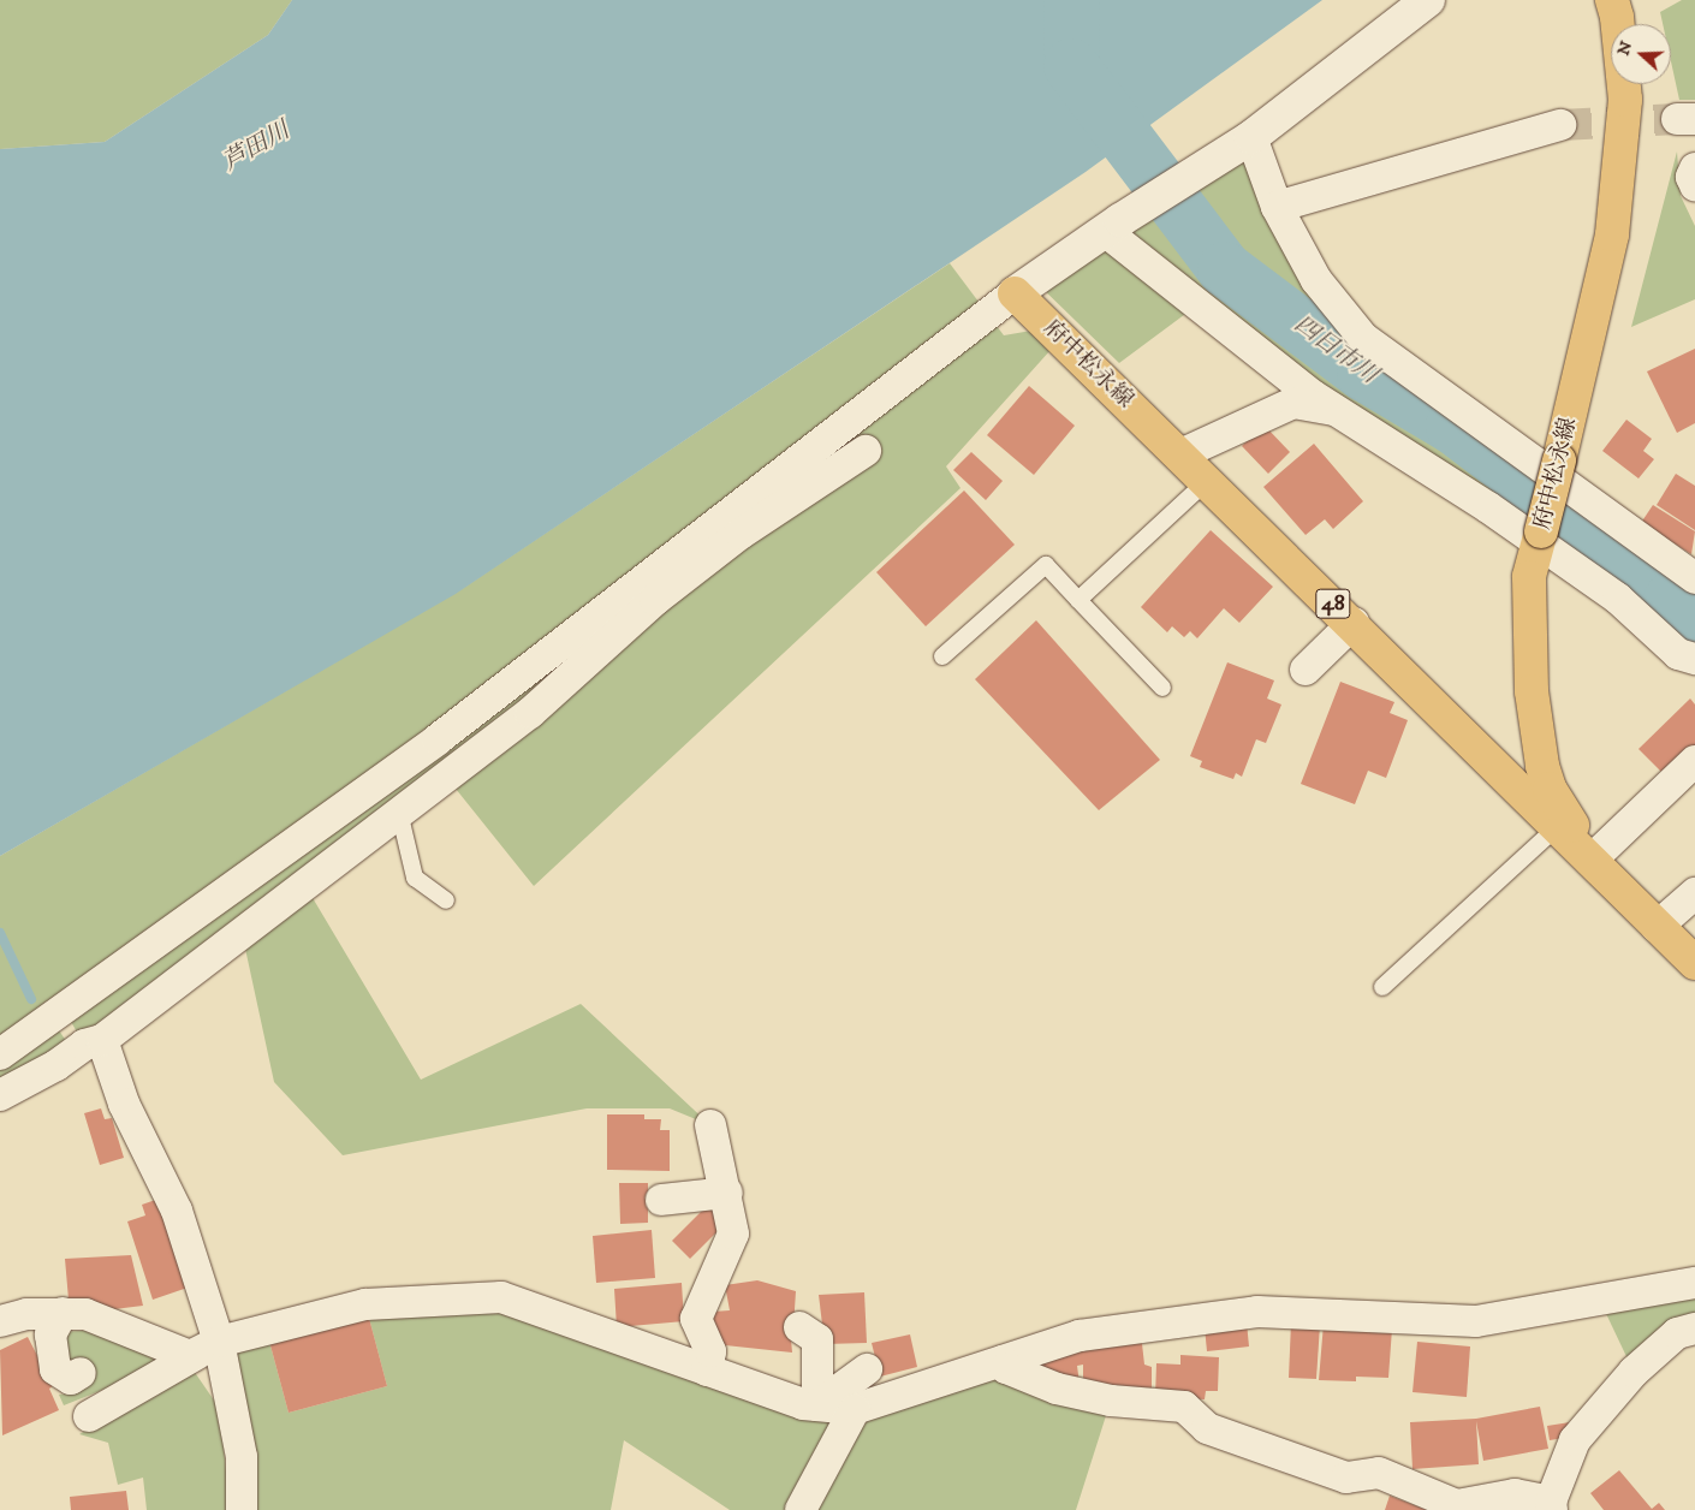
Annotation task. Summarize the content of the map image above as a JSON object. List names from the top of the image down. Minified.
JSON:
{"streets":{"main road":["府中松永線","48"]},"water":["芦田川","四日市川"],"north":"left"}
